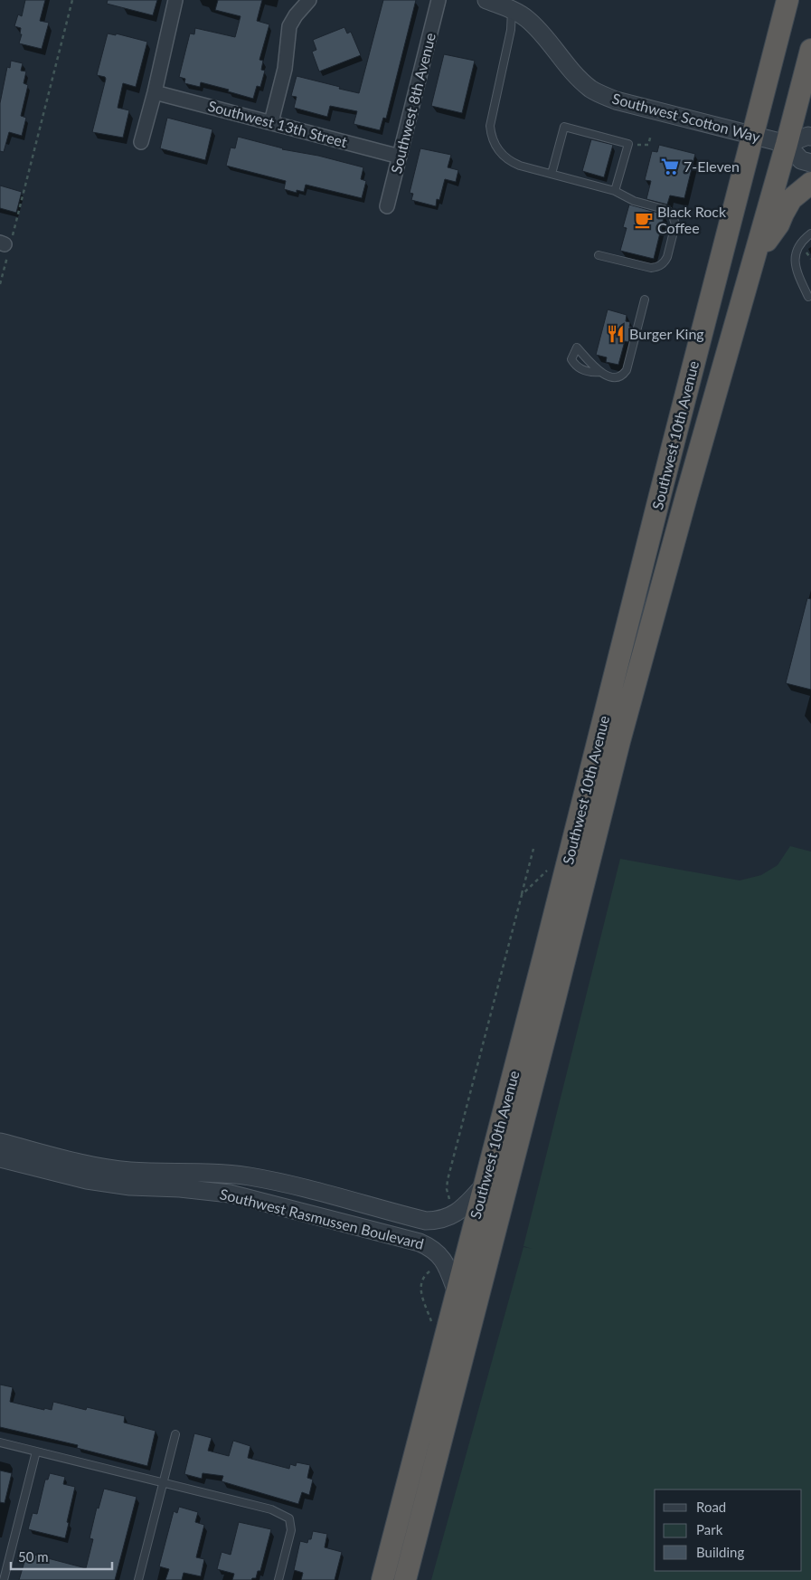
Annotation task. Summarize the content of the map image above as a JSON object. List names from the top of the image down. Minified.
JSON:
{"streets":{"highway":["Southwest 10th Avenue"],"street":["Southwest 8th Avenue","Southwest Scotton Way","Southwest 13th Street","Southwest Rasmussen Boulevard"]},"crossings":[["Southwest 8th Avenue","Southwest 13th Street"],["Southwest Scotton Way","Southwest 10th Avenue"],["Southwest 10th Avenue","Southwest Rasmussen Boulevard"]],"places":{"supermarket":["7-Eleven"],"cafe":["Black Rock Coffee"],"restaurant":["Burger King"]},"legend":["Road","Park","Building"],"scale_bar":"50 m"}
